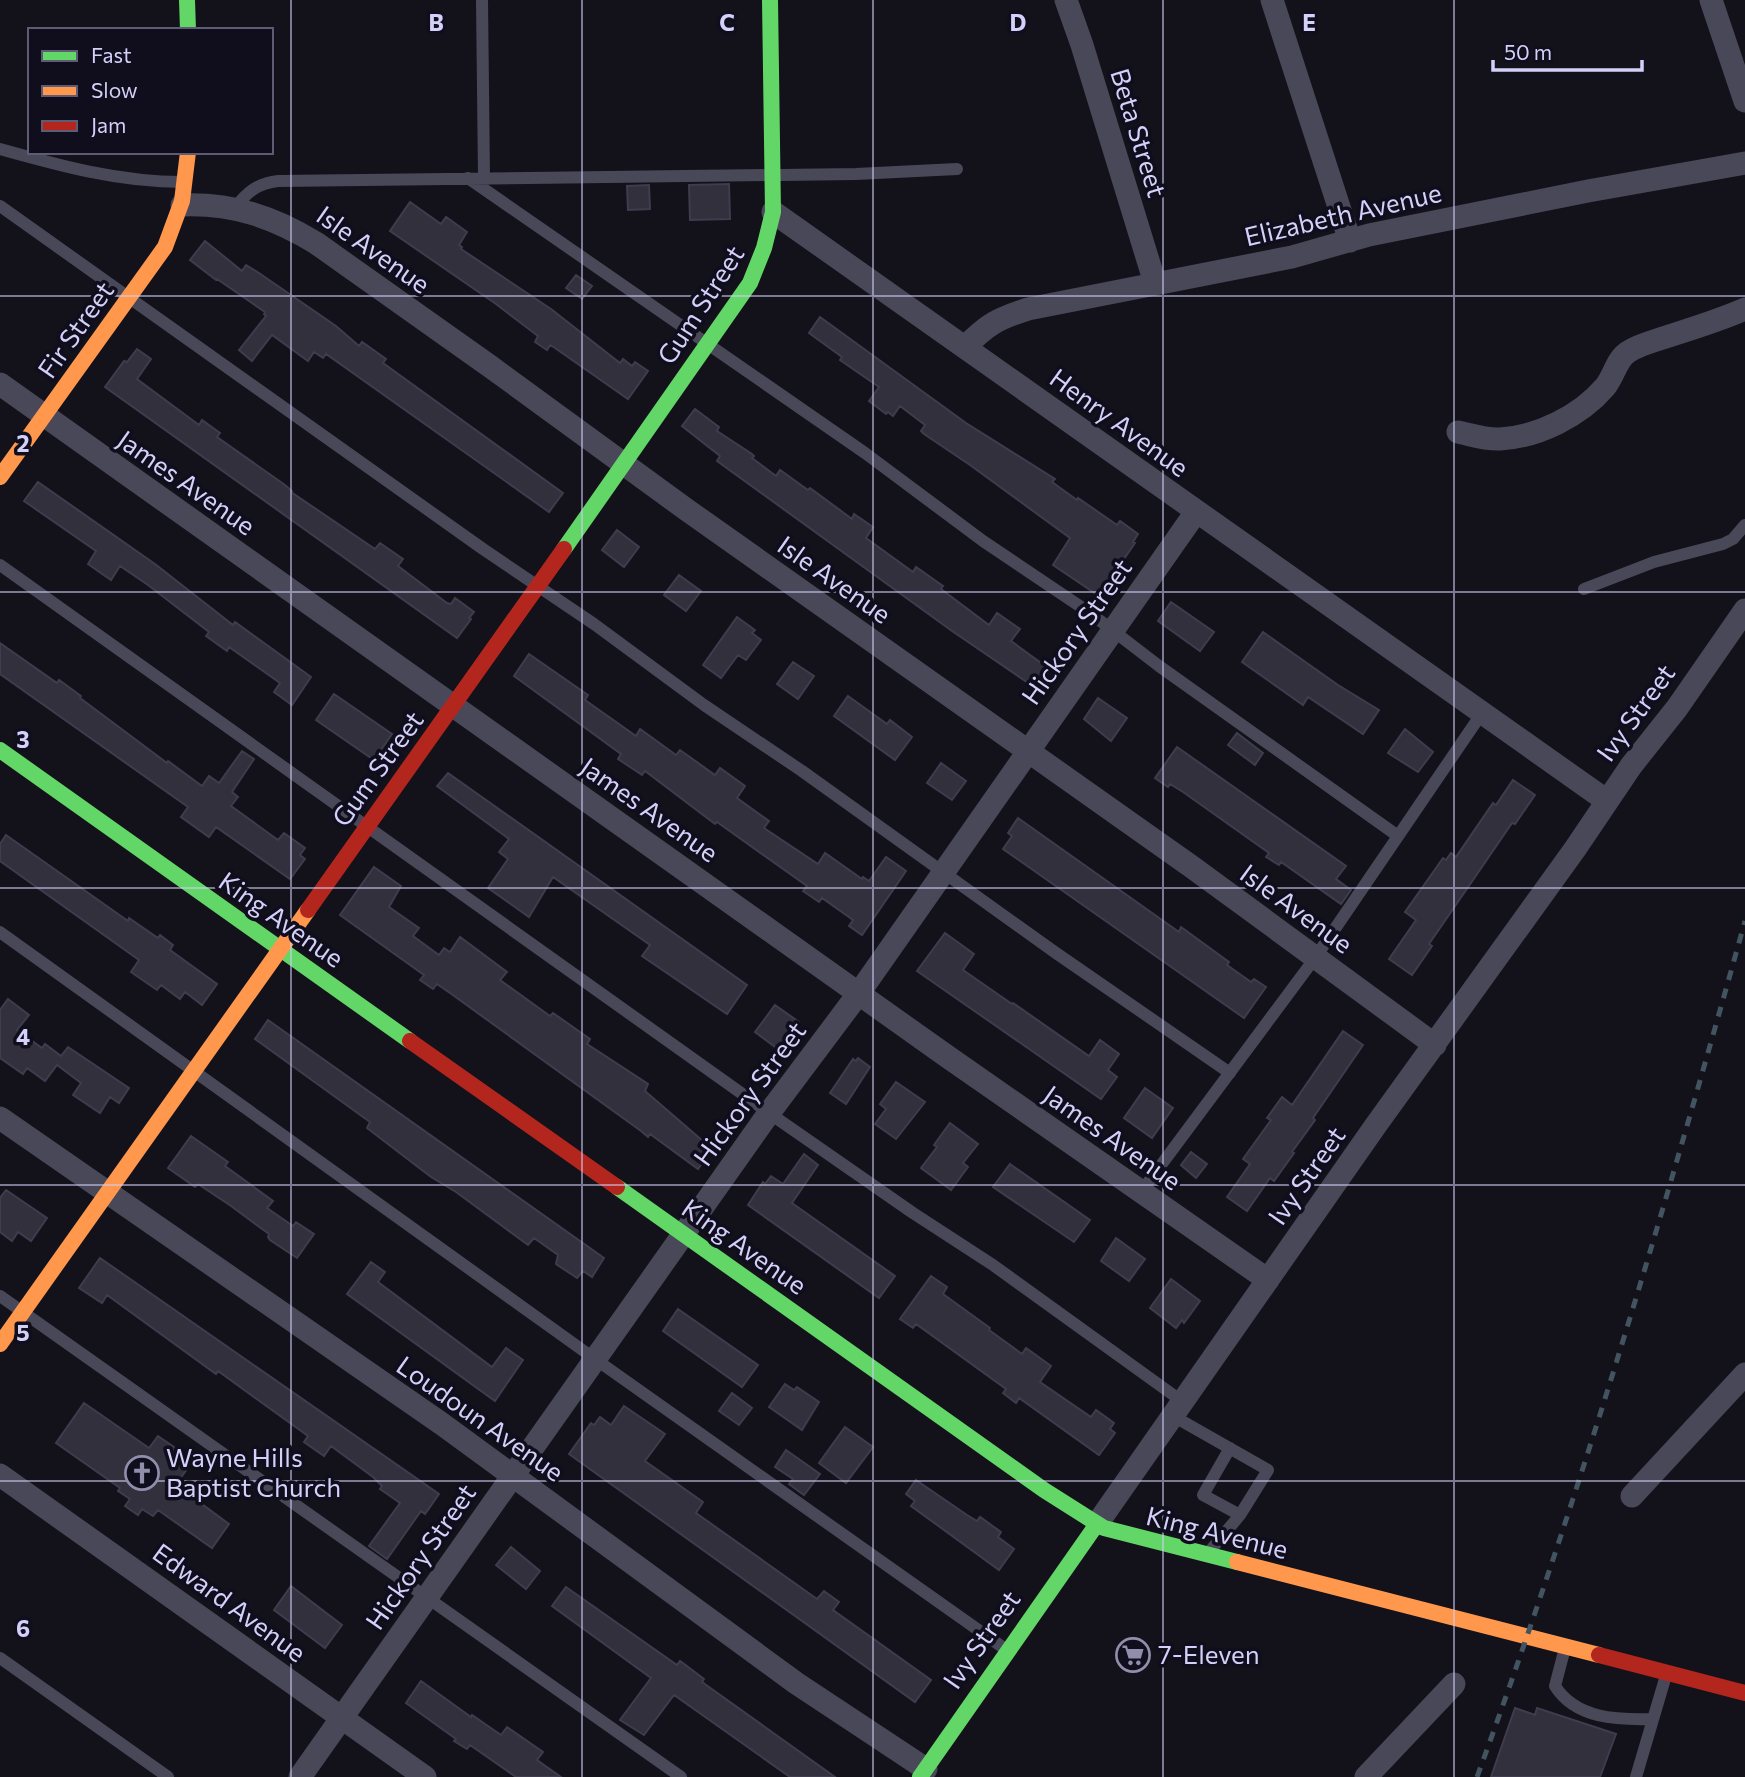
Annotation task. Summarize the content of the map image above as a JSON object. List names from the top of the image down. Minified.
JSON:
{"streets":{"street":["Beta Street","Elizabeth Avenue","Isle Avenue","Gum Street","Fir Street","Henry Avenue","James Avenue","Hickory Street","Ivy Street","King Avenue","Loudoun Avenue","Edward Avenue"]},"crossings":[["Beta Street","Elizabeth Avenue"],["Elizabeth Avenue","Henry Avenue"],["Isle Avenue","Gum Street"],["Isle Avenue","Fir Street"],["Isle Avenue","Hickory Street"],["Isle Avenue","Ivy Street"],["Gum Street","Henry Avenue"],["Gum Street","James Avenue"],["Gum Street","King Avenue"],["Gum Street","Loudoun Avenue"],["Fir Street","James Avenue"],["Henry Avenue","Hickory Street"],["Henry Avenue","Ivy Street"],["James Avenue","Hickory Street"],["James Avenue","Ivy Street"],["Hickory Street","King Avenue"],["Hickory Street","Loudoun Avenue"],["Hickory Street","Edward Avenue"],["Ivy Street","King Avenue"],["Ivy Street","Loudoun Avenue"]],"places":{"church":["Wayne Hills Baptist Church"],"supermarket":["7-Eleven"]},"legend":["Fast","Slow","Jam"],"scale_bar":"50 m","grid":{"columns":["B","C","D","E"],"rows":["2","3","4","5","6"]}}
